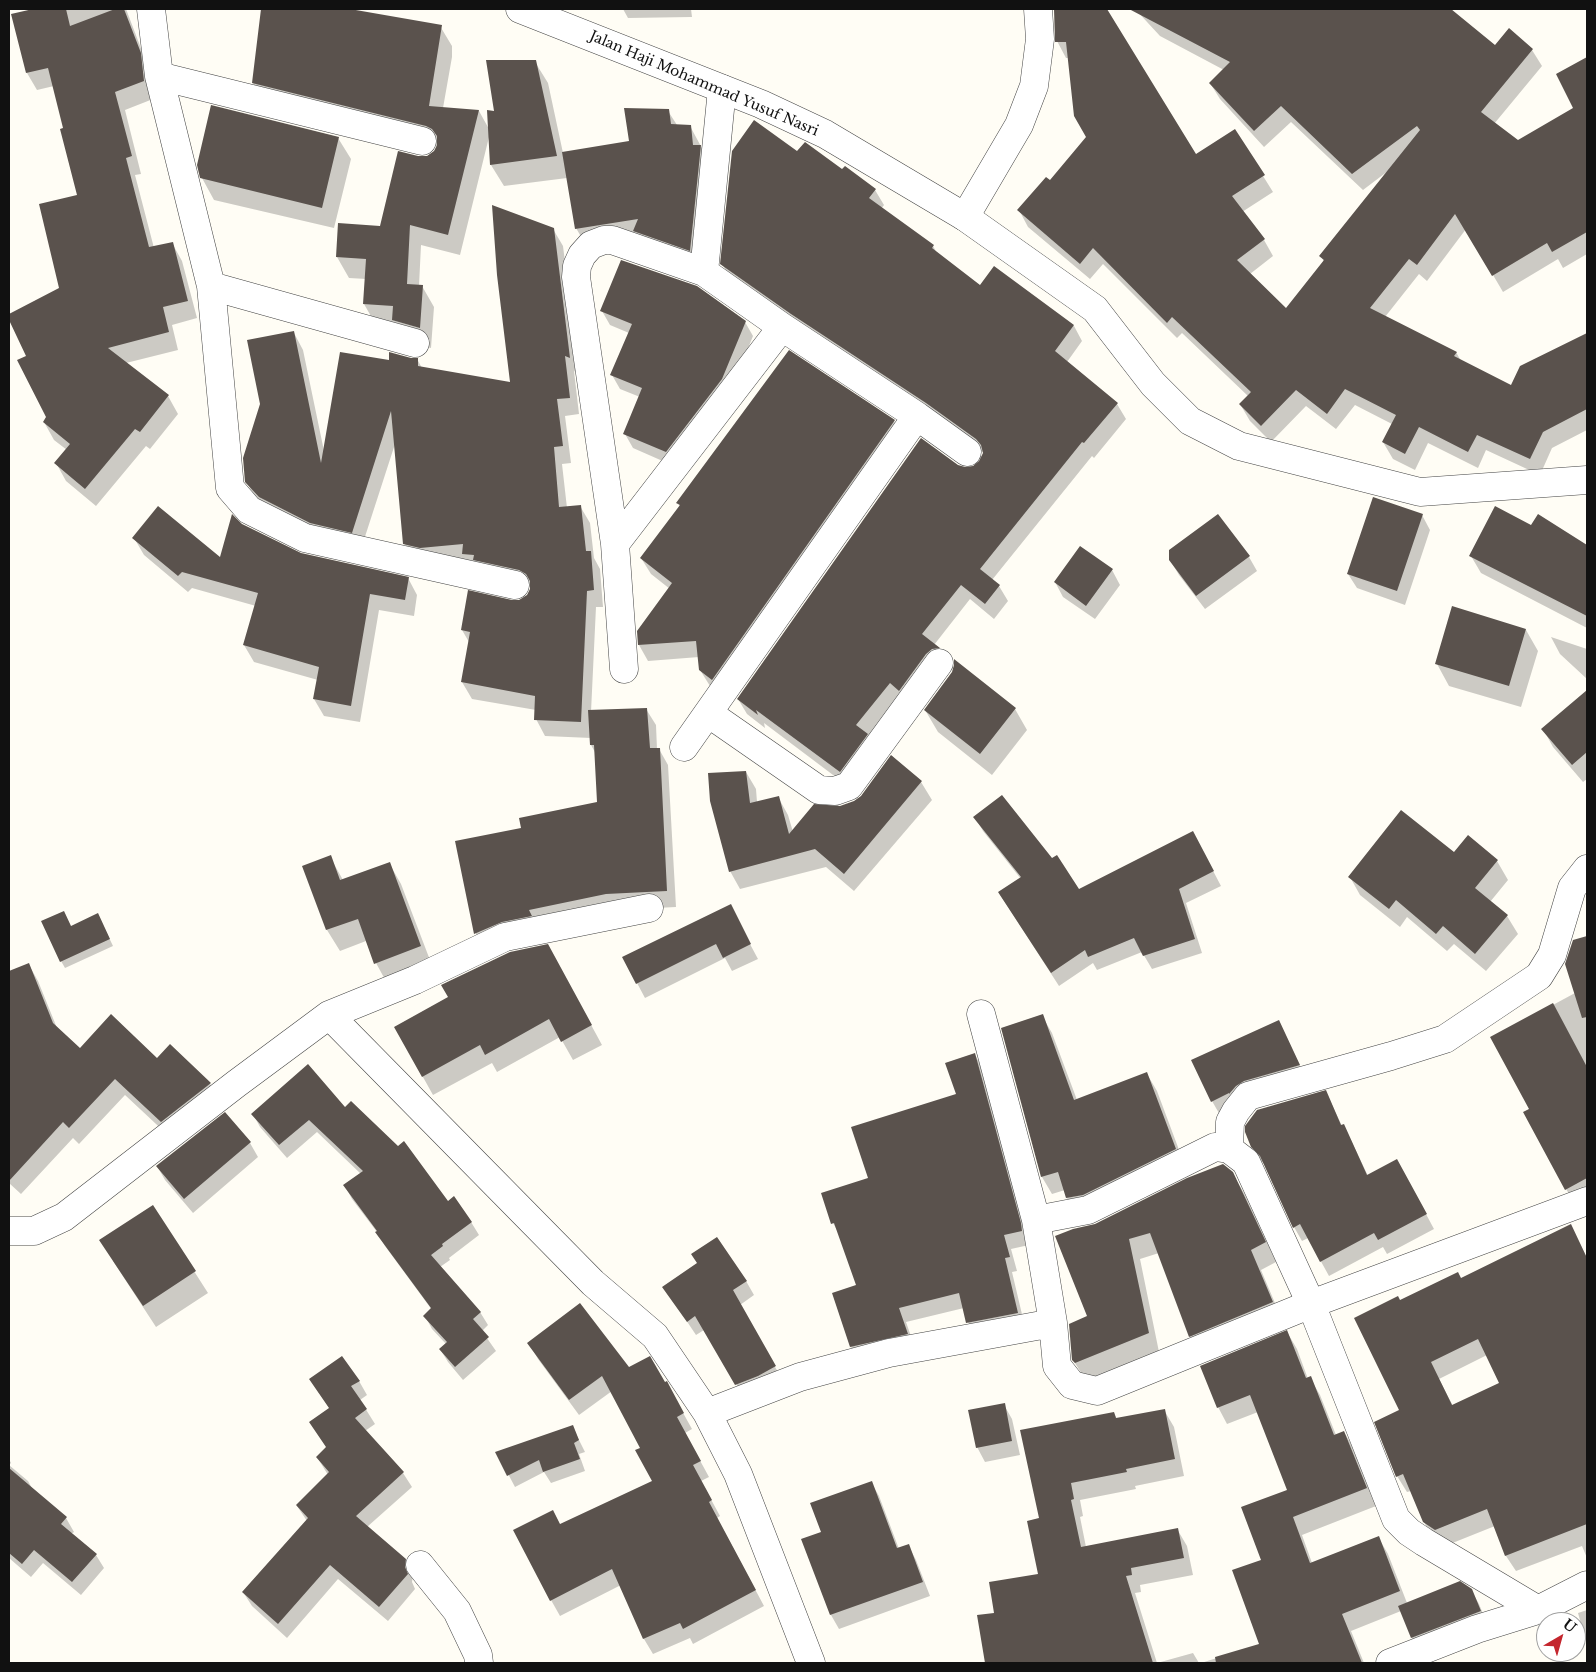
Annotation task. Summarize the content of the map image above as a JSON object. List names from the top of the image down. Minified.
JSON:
{"streets":{"street":["Jalan Haji Mohammad Yusuf Nasri"]},"north":"top right"}
